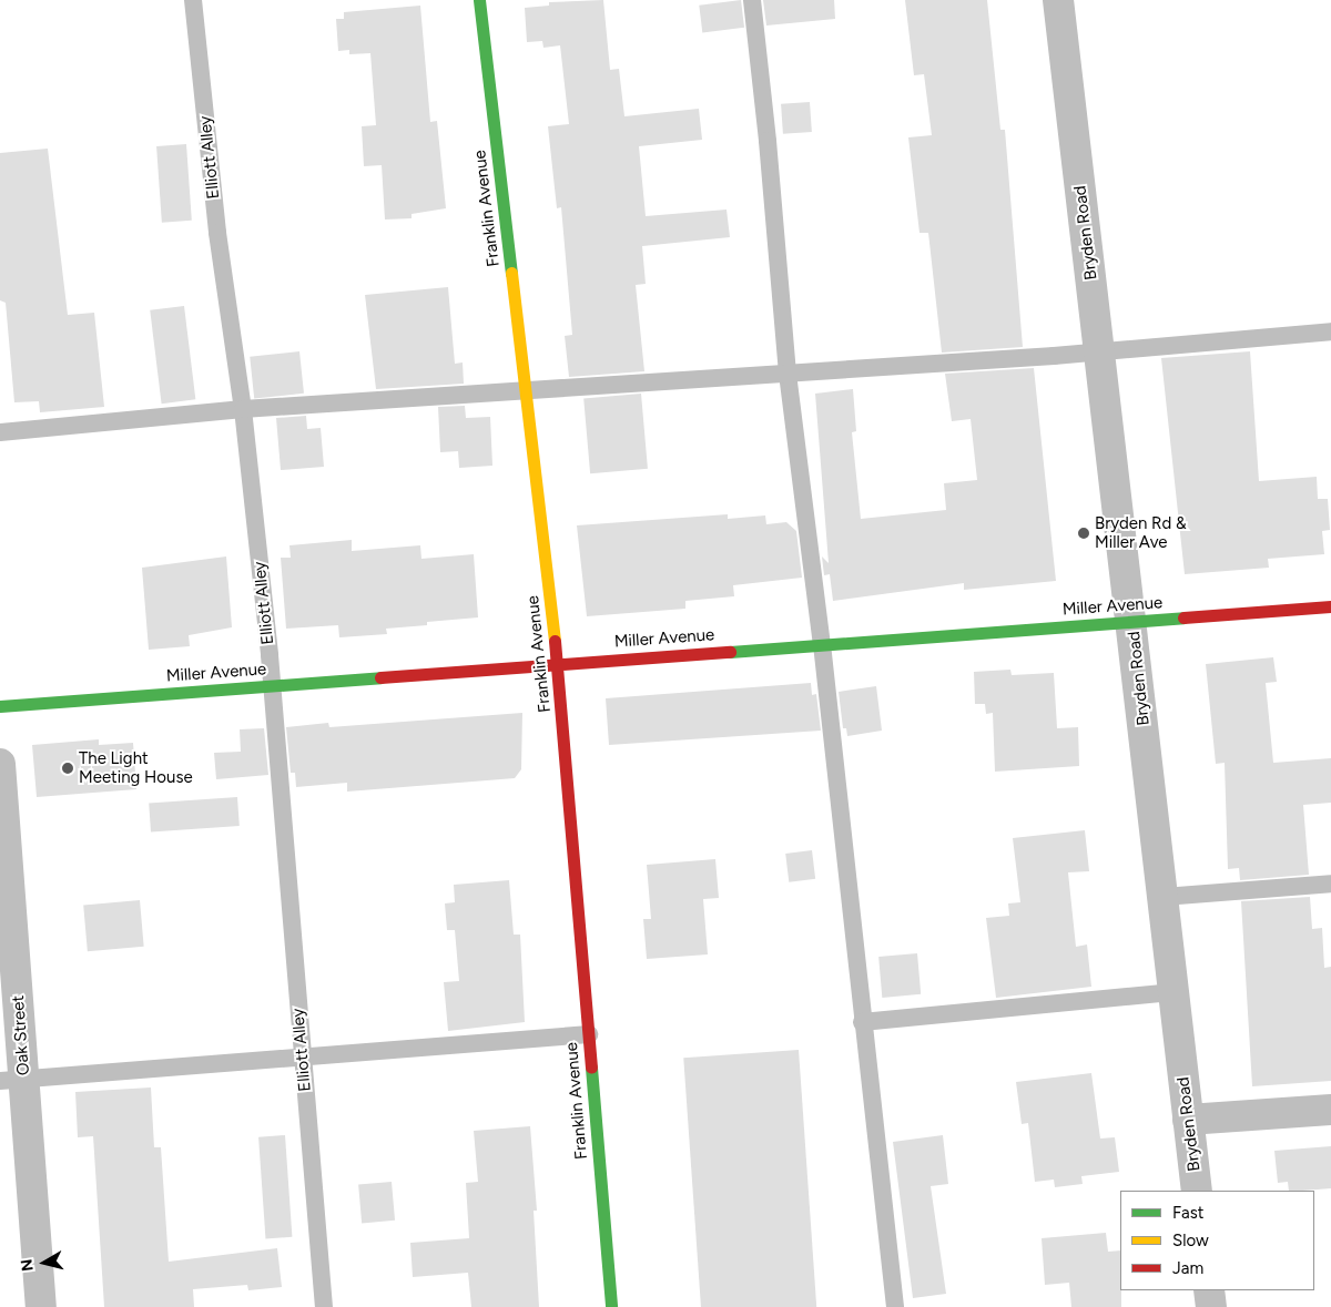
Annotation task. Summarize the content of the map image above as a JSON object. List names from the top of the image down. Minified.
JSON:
{"streets":{"street":["Franklin Avenue","Bryden Road","Miller Avenue","Oak Street"],"lane":["Elliott Alley"]},"crossings":[["Elliott Alley","Miller Avenue"],["Franklin Avenue","Miller Avenue"],["Bryden Road","Miller Avenue"]],"places":["Bryden Rd & Miller Ave","The Light Meeting House"],"legend":["Fast","Slow","Jam"],"north":"left"}
